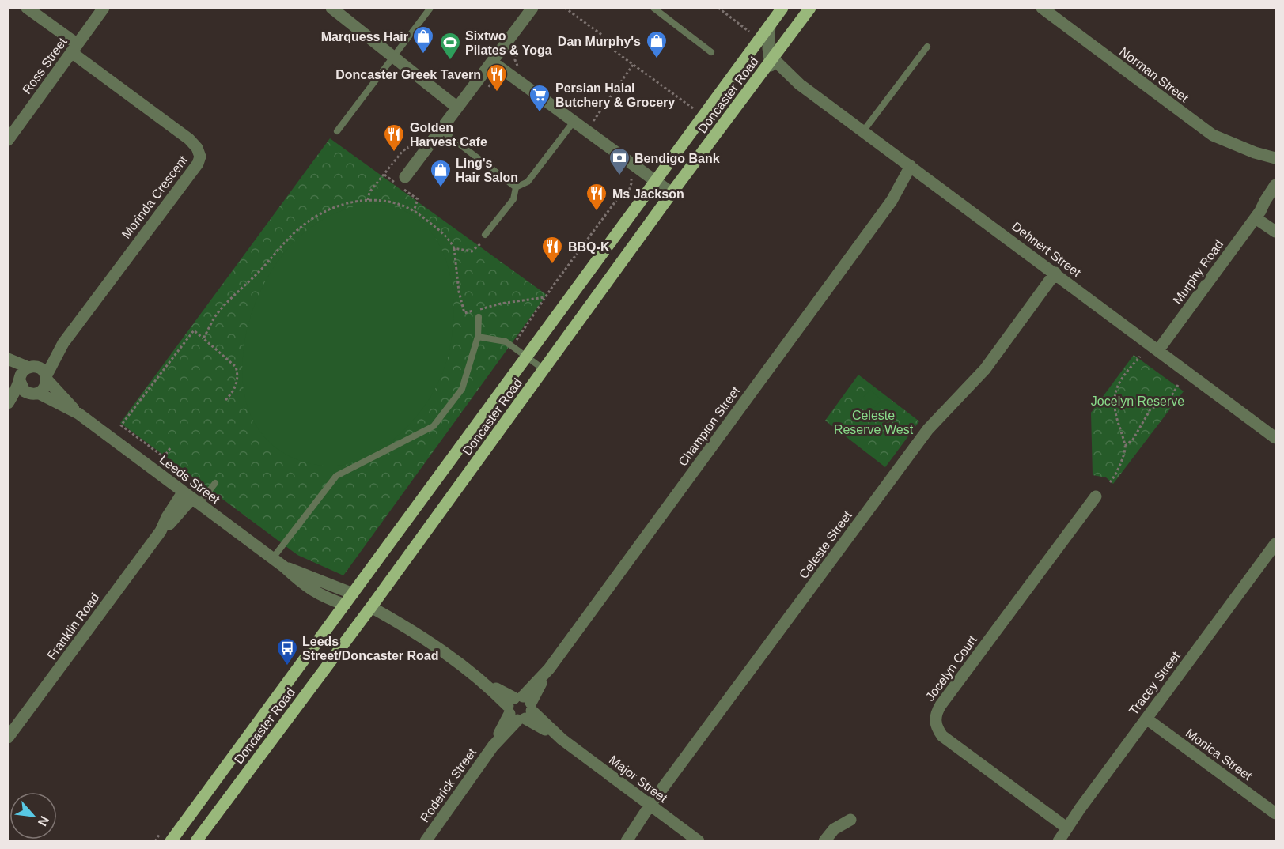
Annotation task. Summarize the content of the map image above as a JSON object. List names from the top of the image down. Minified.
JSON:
{"streets":{"main road":["Doncaster Road"],"street":["Ross Street","Norman Street","Morinda Crescent","Dehnert Street","Murphy Road","Champion Street","Leeds Street","Celeste Street","Franklin Road","Jocelyn Court","Tracey Street","Monica Street","Major Street","Roderick Street"]},"crossings":[["Ross Street","Morinda Crescent"],["Doncaster Road","Dehnert Street"],["Doncaster Road","Leeds Street"],["Doncaster Road","Major Street"],["Morinda Crescent","Leeds Street"],["Dehnert Street","Murphy Road"],["Dehnert Street","Champion Street"],["Dehnert Street","Celeste Street"],["Champion Street","Major Street"],["Champion Street","Roderick Street"],["Leeds Street","Franklin Road"],["Celeste Street","Major Street"],["Jocelyn Court","Tracey Street"],["Tracey Street","Monica Street"],["Major Street","Roderick Street"]],"parks":["Jocelyn Reserve","Celeste Reserve West"],"places":{"shop":["Marquess Hair","Dan Murphy's","Ling's Hair Salon"],"sports":["Sixtwo Pilates & Yoga"],"restaurant":["Doncaster Greek Tavern","Golden Harvest Cafe","Ms Jackson","BBQ-K"],"supermarket":["Persian Halal Butchery & Grocery"],"bank":["Bendigo Bank"],"bus stop":["Leeds Street/Doncaster Road"]},"north":"bottom right"}
